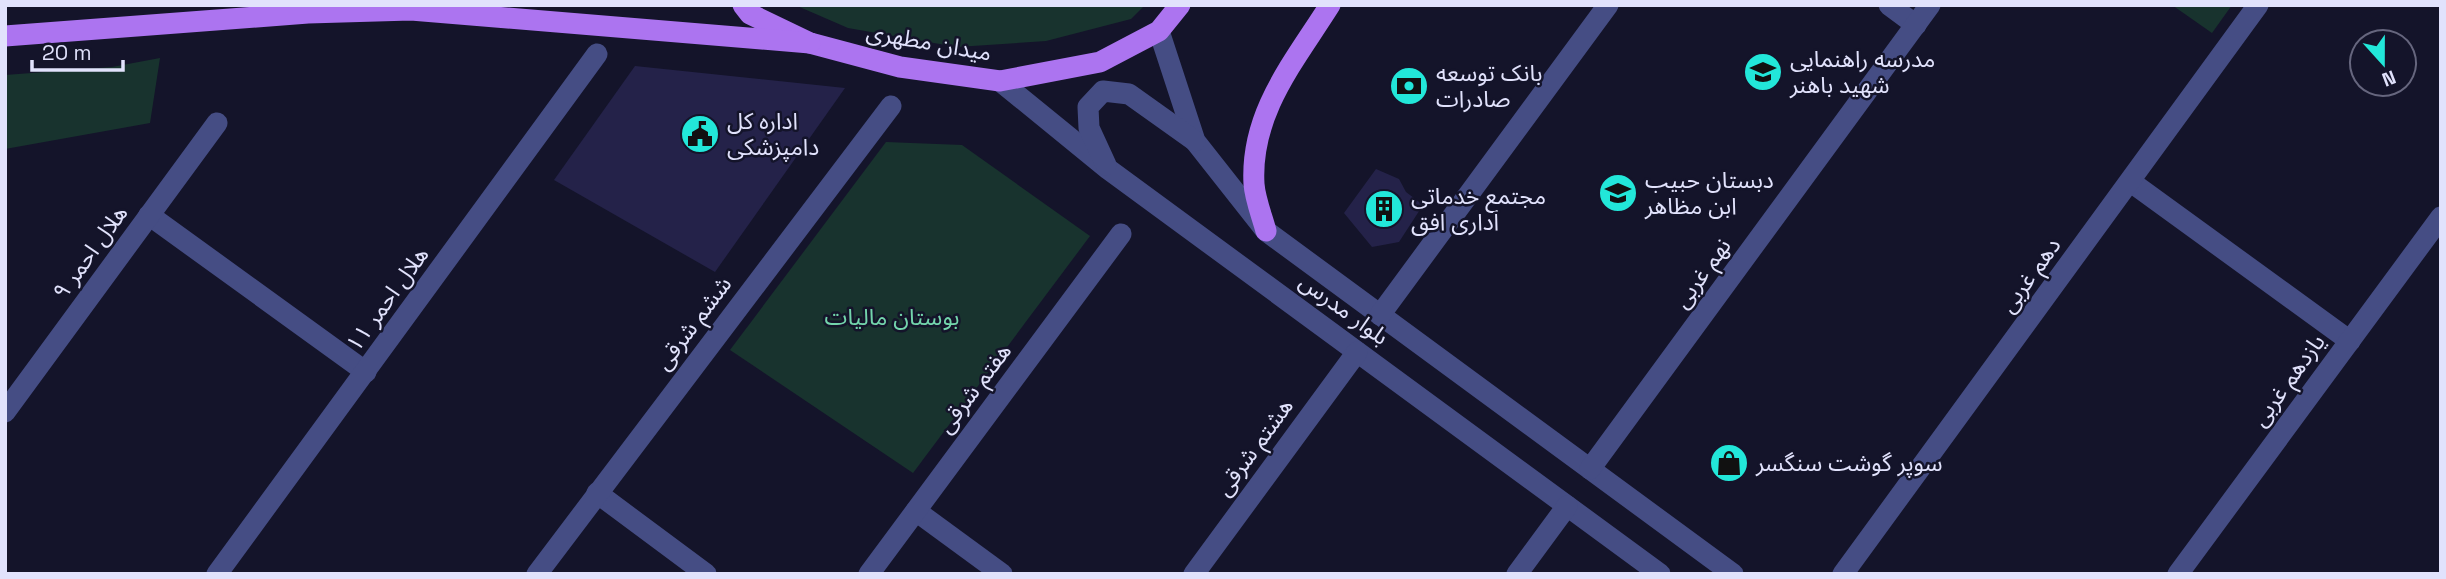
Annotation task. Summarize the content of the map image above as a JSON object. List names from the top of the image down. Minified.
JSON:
{"streets":{"main road":["میدان مطهری"],"street":["هلال احمر ۹","نهم غربی","دهم غربی","هلال احمر ۱۱","بلوار مدرس","ششم شرقی","یازدهم غربی","هفتم شرقی","هشتم شرقی"]},"crossings":[["میدان مطهری","بلوار مدرس"],["نهم غربی","بلوار مدرس"],["بلوار مدرس","هشتم شرقی"]],"parks":["بوستان مالیات"],"places":{"school or university":["مدرسه راهنمایی شهید باهنر","دبستان حبیب ابن مظاهر"],"bank":["بانک توسعه صادرات"],"public building":["اداره کل دامپزشکی"],"building":["مجتمع خدماتی اداری افق"],"shop":["سوپر گوشت سنگسر"]},"scale_bar":"20 m","north":"bottom"}
